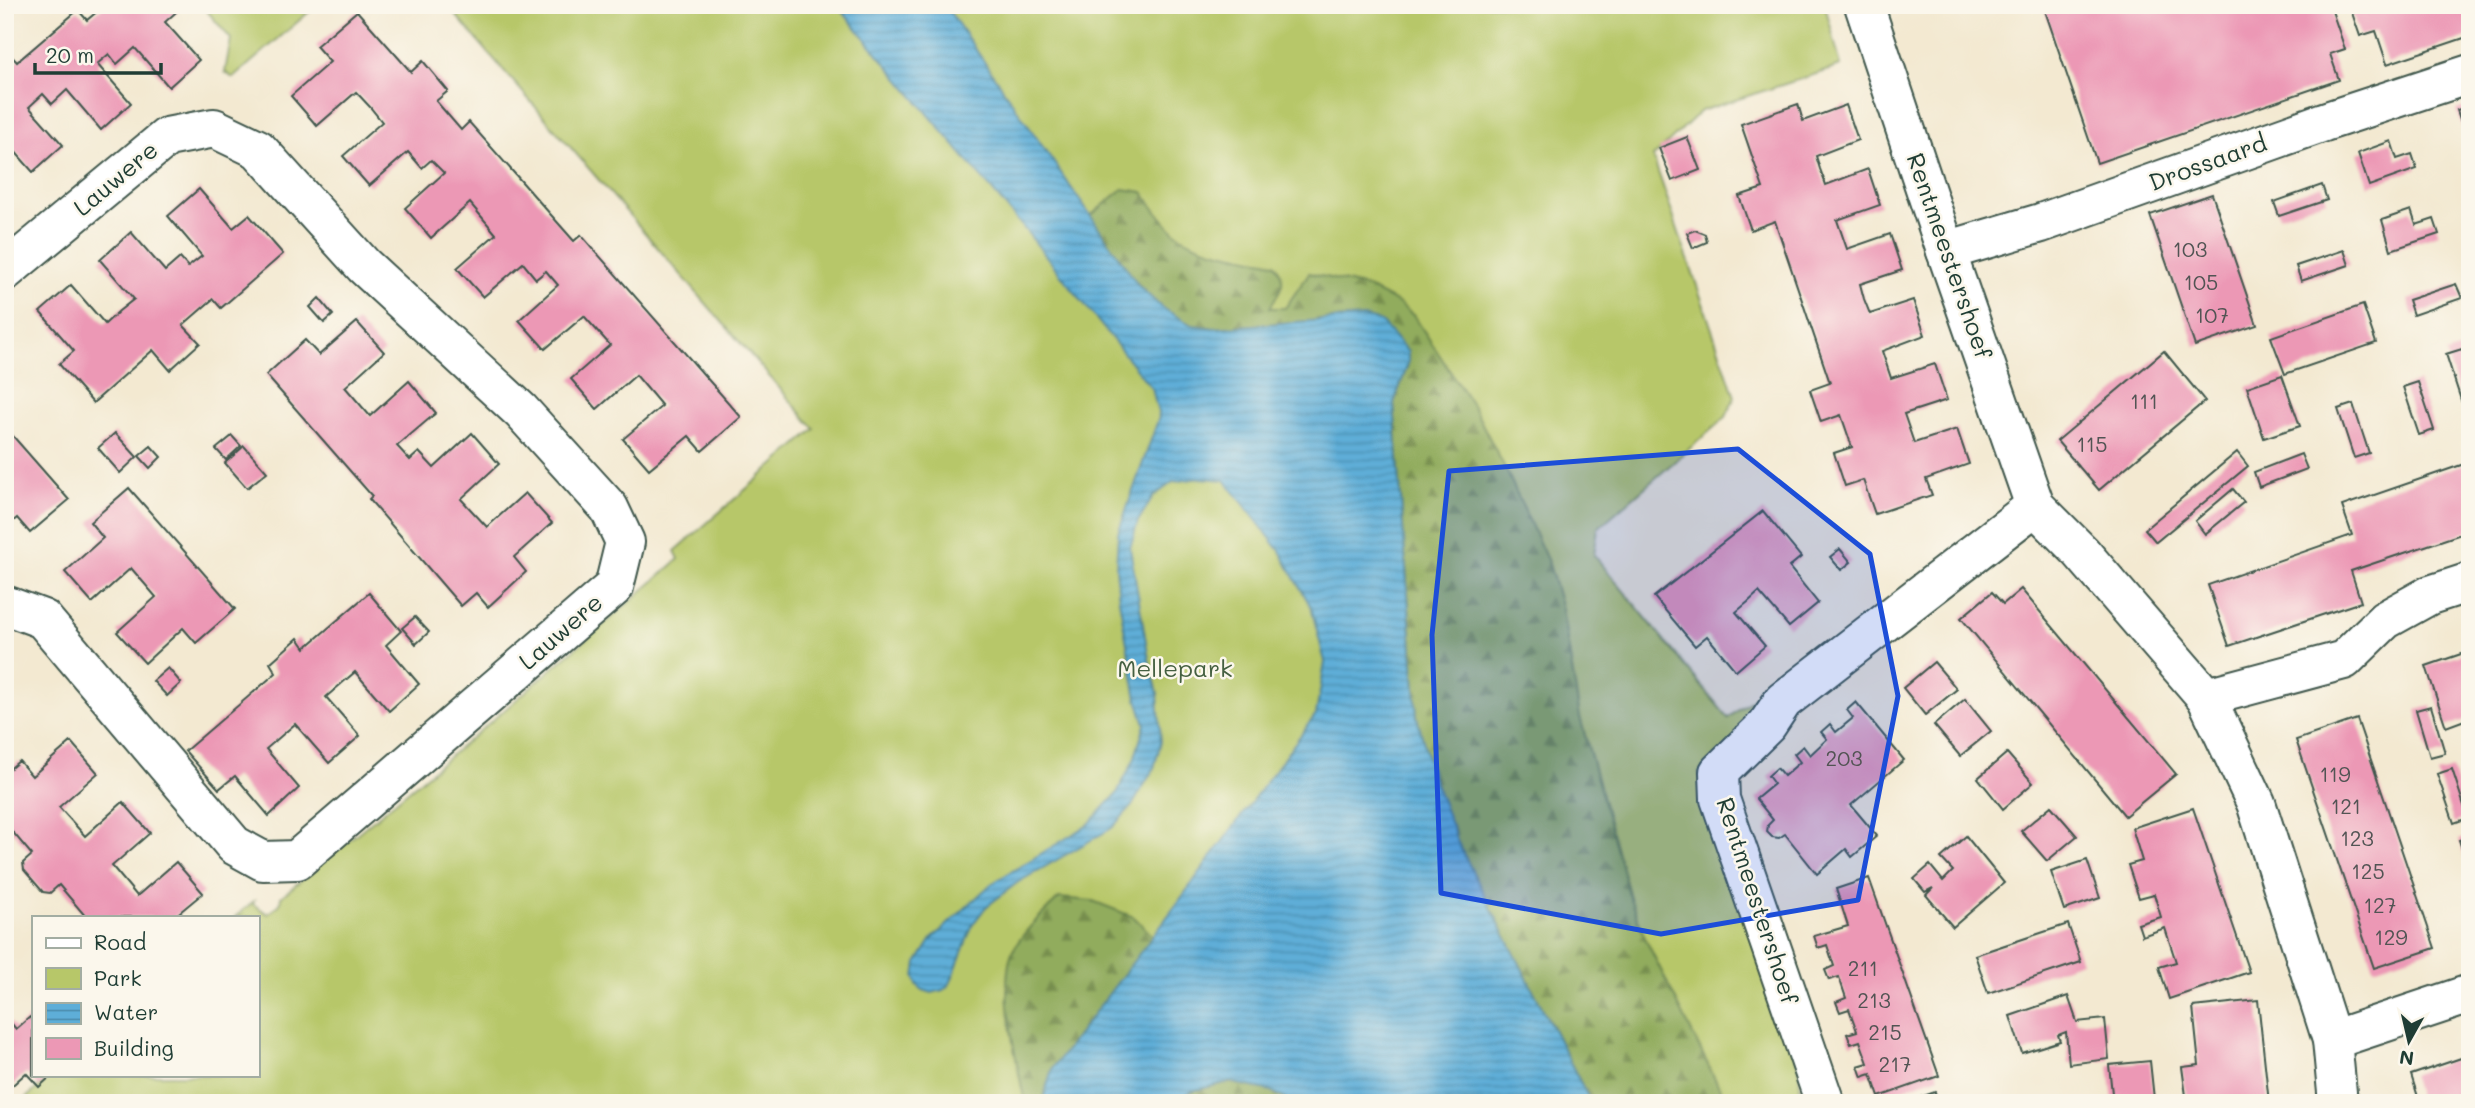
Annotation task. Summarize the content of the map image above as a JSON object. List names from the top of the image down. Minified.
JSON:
{"streets":{"street":["Drossaard","Lauwere","Rentmeestershoef"]},"crossings":[["Drossaard","Rentmeestershoef"]],"parks":["Mellepark"],"house_numbers":["103","105","107","111","115","203","119","121","123","125","127","129","211","213","215","217"],"legend":["Road","Park","Water","Building"],"scale_bar":"20 m","north":"bottom"}
